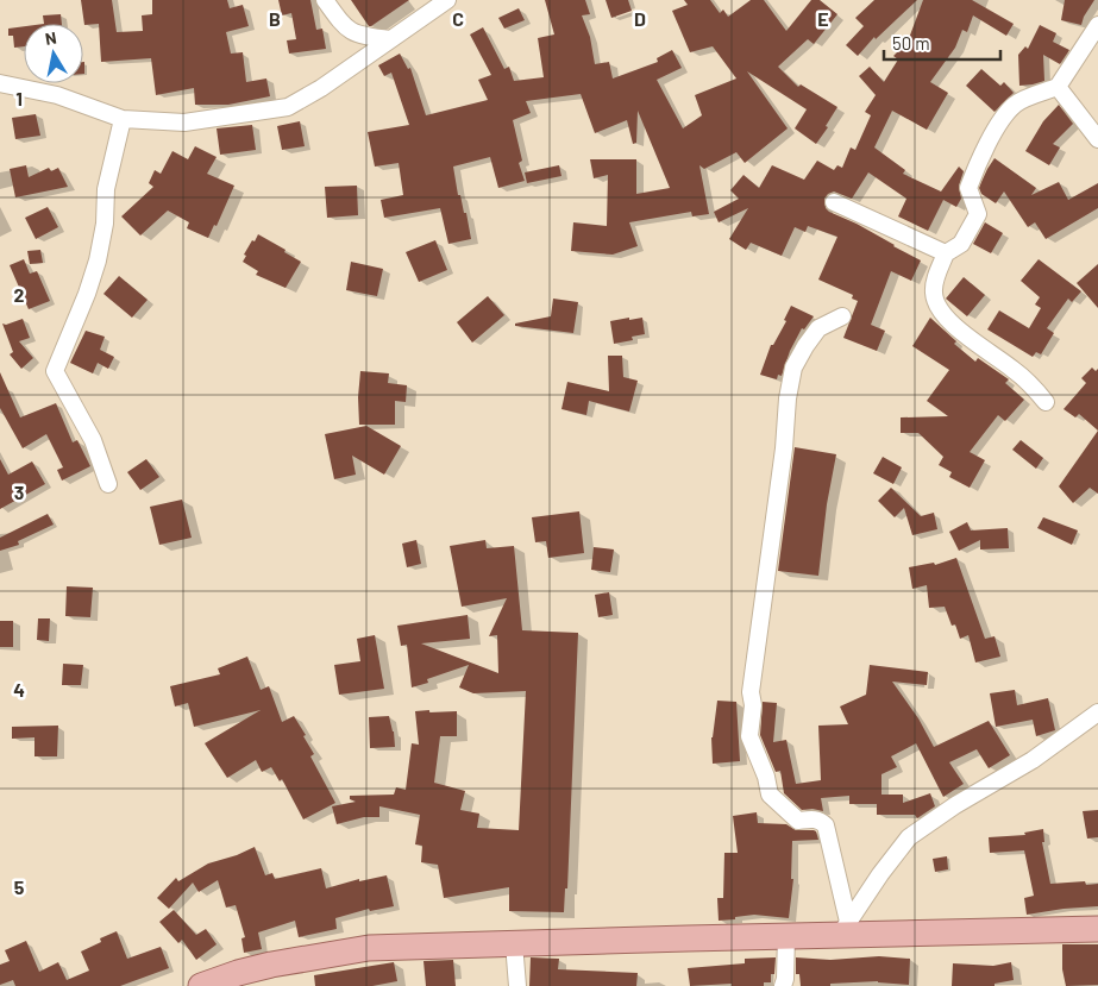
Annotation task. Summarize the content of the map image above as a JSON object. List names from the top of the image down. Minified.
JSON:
{"scale_bar":"50 m","north":"top","grid":{"columns":["B","C","D","E"],"rows":["1","2","3","4","5"]}}
